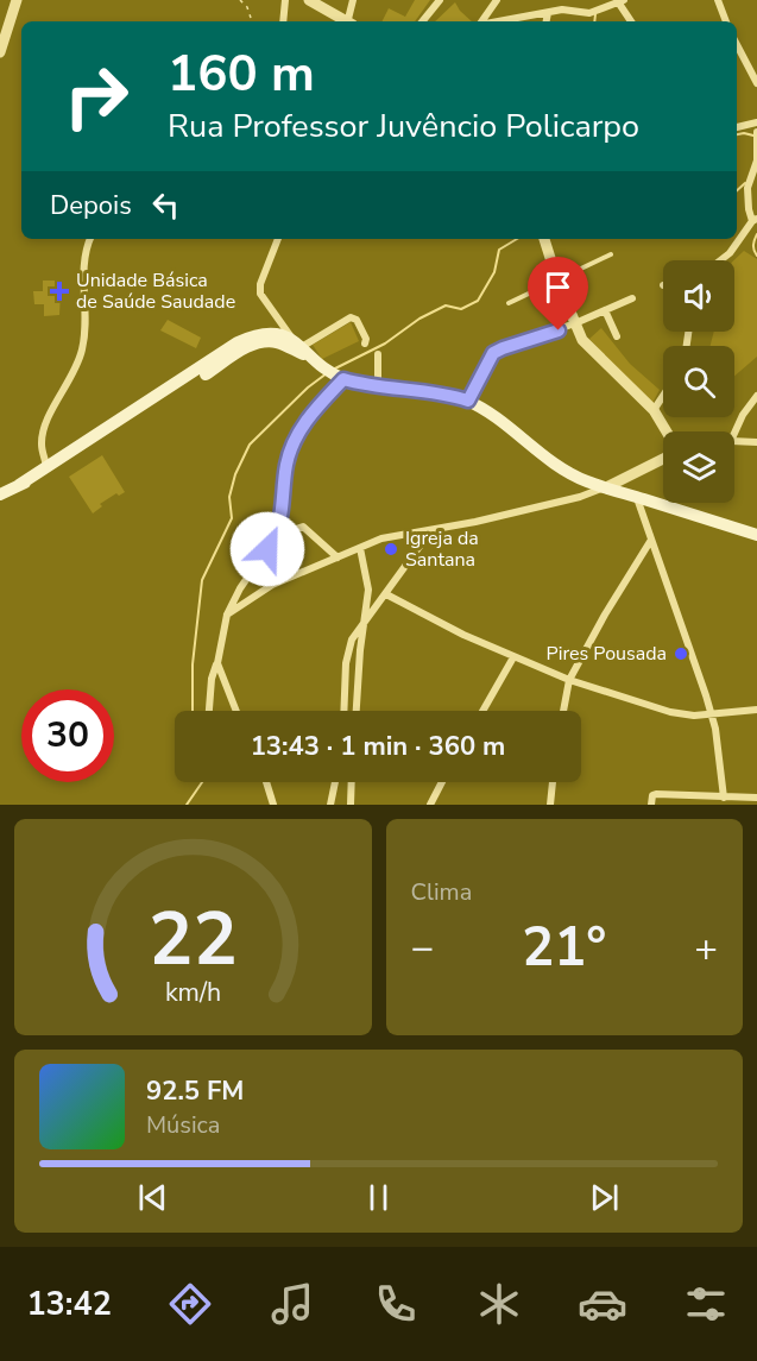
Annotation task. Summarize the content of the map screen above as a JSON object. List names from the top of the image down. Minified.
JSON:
{"places":{"health":["Unidade Básica de Saúde Saudade"],"other":["Igreja da Santana","Pires Pousada"]},"page":{"turn":["160 m","Rua Professor Juvêncio Policarpo"],"then":"Depois","limit":"30","trip":"13:43 · 1 min · 360 m","tile":"Clima","heat":["−","21°","+"],"song":["92.5 FM","Música"],"tabs":"13:42","gauge":["22","km/h"]}}
